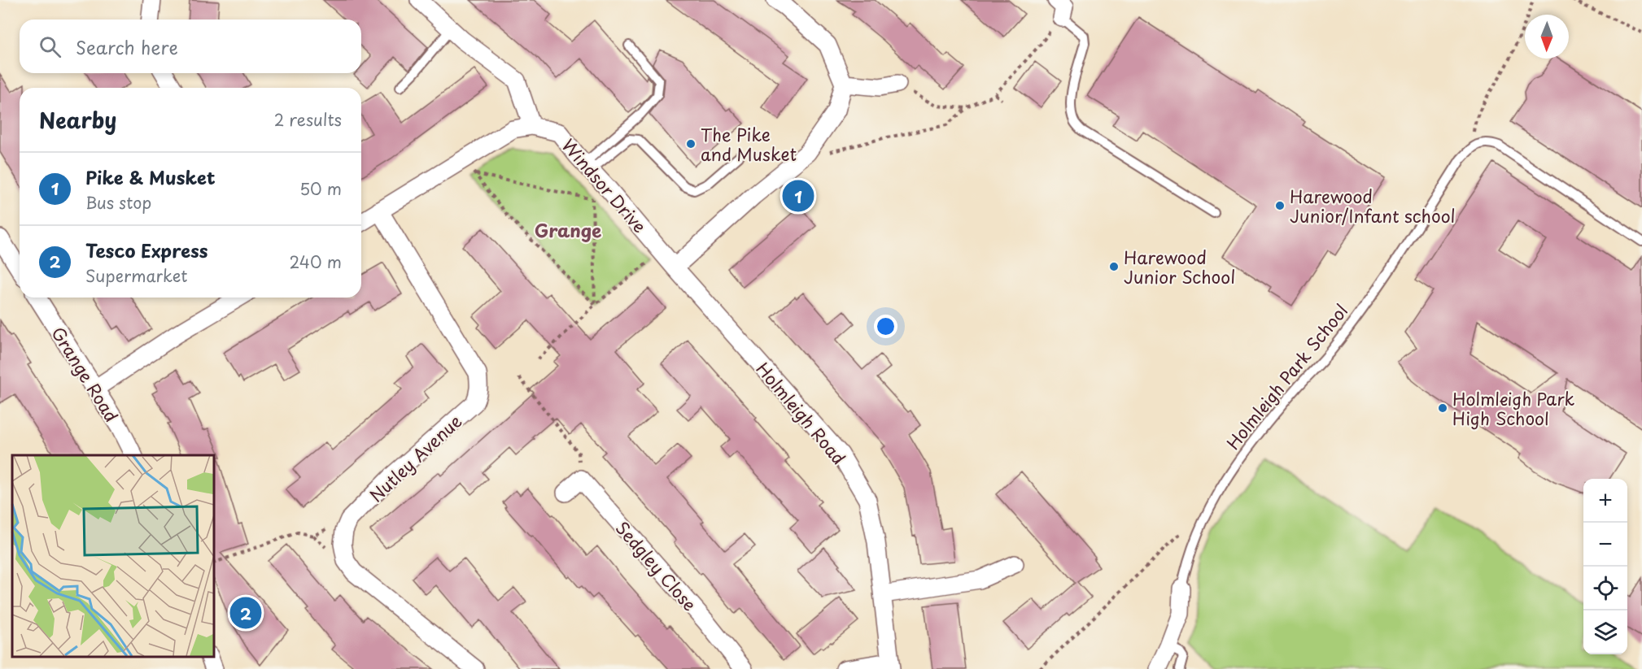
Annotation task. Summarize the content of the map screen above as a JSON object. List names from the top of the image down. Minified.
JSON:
{"streets":{"street":["Windsor Drive","Grange Road","Holmleigh Road","Nutley Avenue","Sedgley Close"],"lane":["Holmleigh Park School"]},"crossings":[["Windsor Drive","Holmleigh Road"],["Windsor Drive","Nutley Avenue"]],"districts":["Grange"],"places":["The Pike and Musket","Harewood Junior/Infant school","Harewood Junior School","Holmleigh Park High School"],"north":"bottom","page":{"search":"Search here","heading":["Nearby","2 results"],"list":[{"mark":"1","name":"Pike & Musket","note":"Bus stop","value":"50 m"},{"mark":"2","name":"Tesco Express","note":"Supermarket","value":"240 m"}],"pins":["1","2"],"map_buttons":["+","−"]}}
